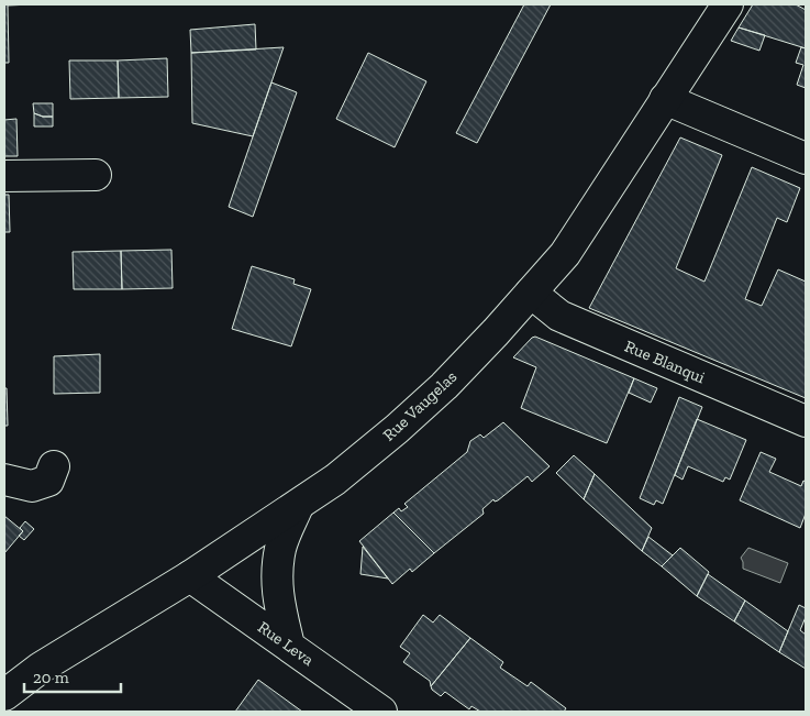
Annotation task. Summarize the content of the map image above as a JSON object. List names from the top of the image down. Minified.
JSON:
{"streets":{"main road":["Rue Blanqui","Rue Vaugelas","Rue Leva"]},"crossings":[["Rue Blanqui","Rue Vaugelas"],["Rue Vaugelas","Rue Leva"]],"scale_bar":"20 m"}
